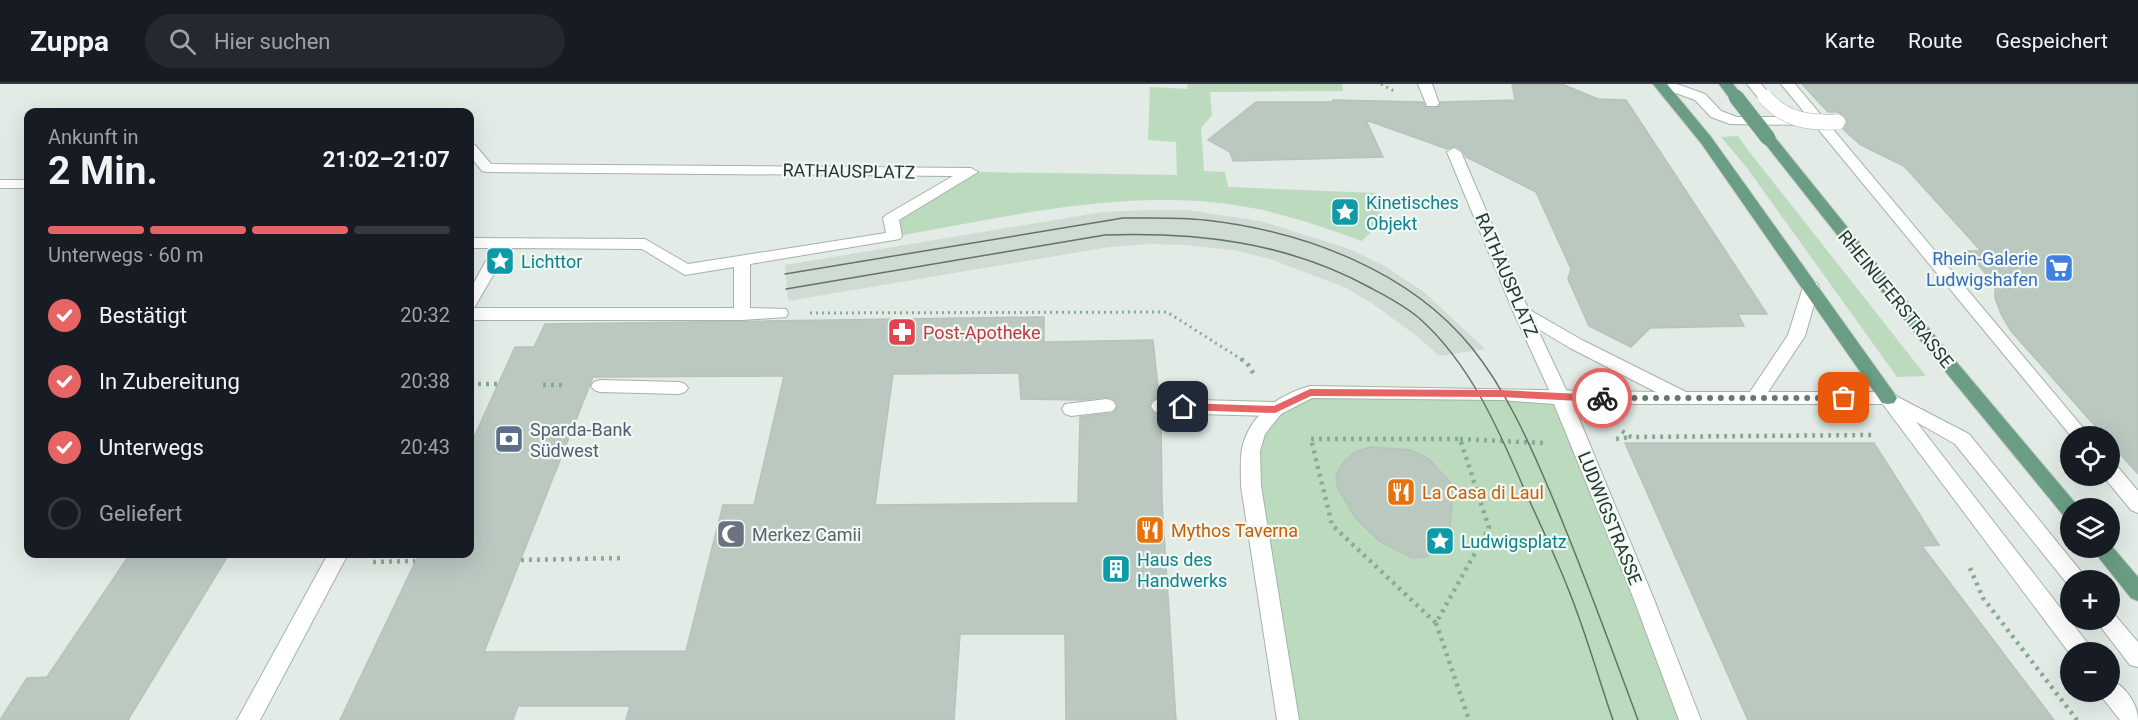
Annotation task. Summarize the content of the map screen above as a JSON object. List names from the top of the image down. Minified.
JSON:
{"streets":{"main road":["RHEINUFERSTRASSE"],"street":["RATHAUSPLATZ","LUDWIGSTRASSE"]},"crossings":[["RATHAUSPLATZ","LUDWIGSTRASSE"]],"places":{"place":["Kinetisches Objekt","Lichttor","Ludwigsplatz"],"supermarket":["Rhein-Galerie Ludwigshafen"],"pharmacy":["Post-Apotheke"],"bank":["Sparda-Bank Südwest"],"restaurant":["La Casa di Laul","Mythos Taverna"],"mosque":["Merkez Camii"],"building":["Haus des Handwerks"]},"page":{"header":"Zuppa","search":"Hier suchen","nav":["Karte","Route","Gespeichert"],"heading":["2 Min.","Ankunft in","21:02–21:07"],"bar":"Unterwegs · 60 m","list":[["Bestätigt","20:32"],["In Zubereitung","20:38"],["Unterwegs","20:43"],"Geliefert"],"map_buttons":["+","−"]}}
